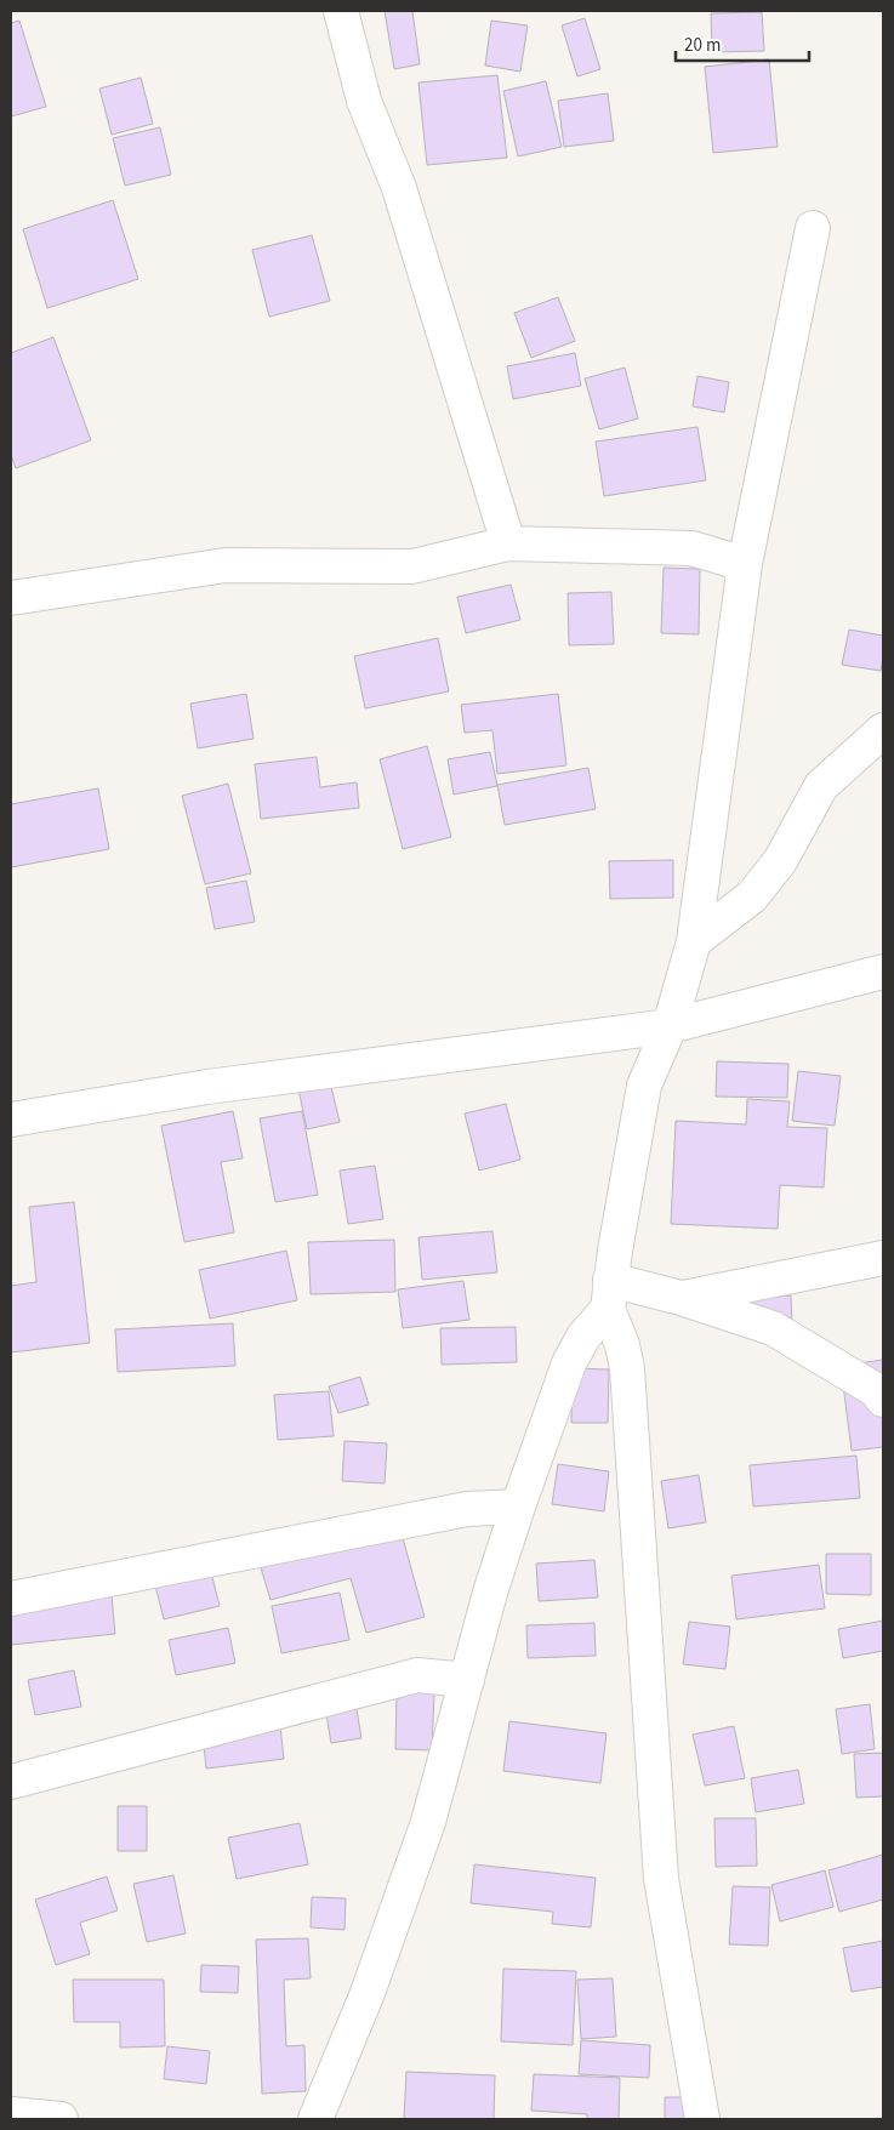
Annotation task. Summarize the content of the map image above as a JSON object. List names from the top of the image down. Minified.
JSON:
{"scale_bar":"20 m"}
